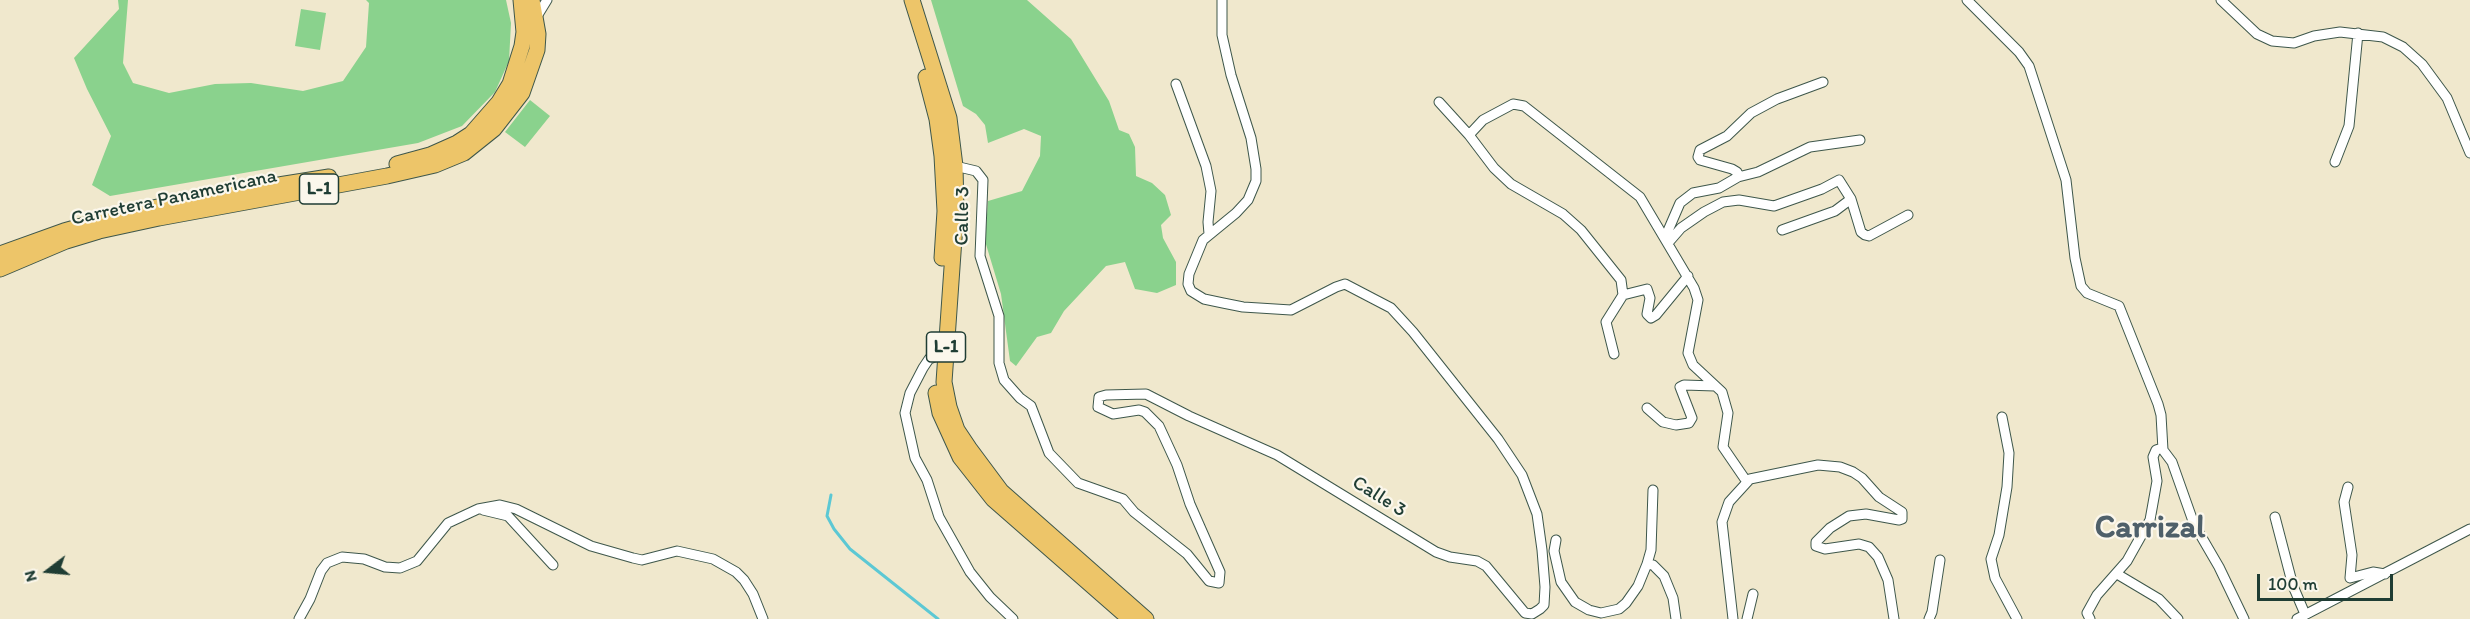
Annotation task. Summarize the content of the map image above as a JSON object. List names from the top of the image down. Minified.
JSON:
{"streets":{"main road":["L-1","Carretera Panamericana"],"street":["Calle 3"]},"crossings":[["L-1","Calle 3"]],"districts":["Carrizal"],"scale_bar":"100 m","north":"left"}
